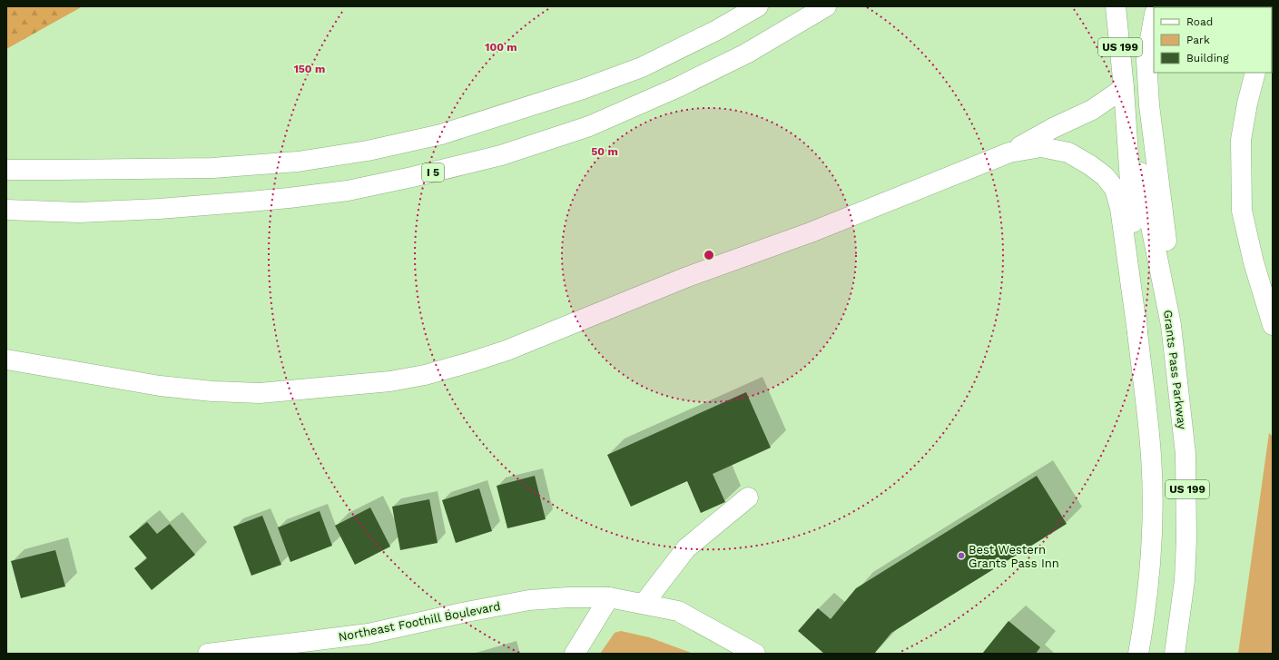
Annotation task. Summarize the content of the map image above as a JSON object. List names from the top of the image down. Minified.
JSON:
{"streets":{"main road":["US 199","I 5","Grants Pass Parkway","Northeast Foothill Boulevard"]},"places":["Best Western Grants Pass Inn"],"legend":["Road","Park","Building"],"rings":["100 m","150 m","50 m"]}
